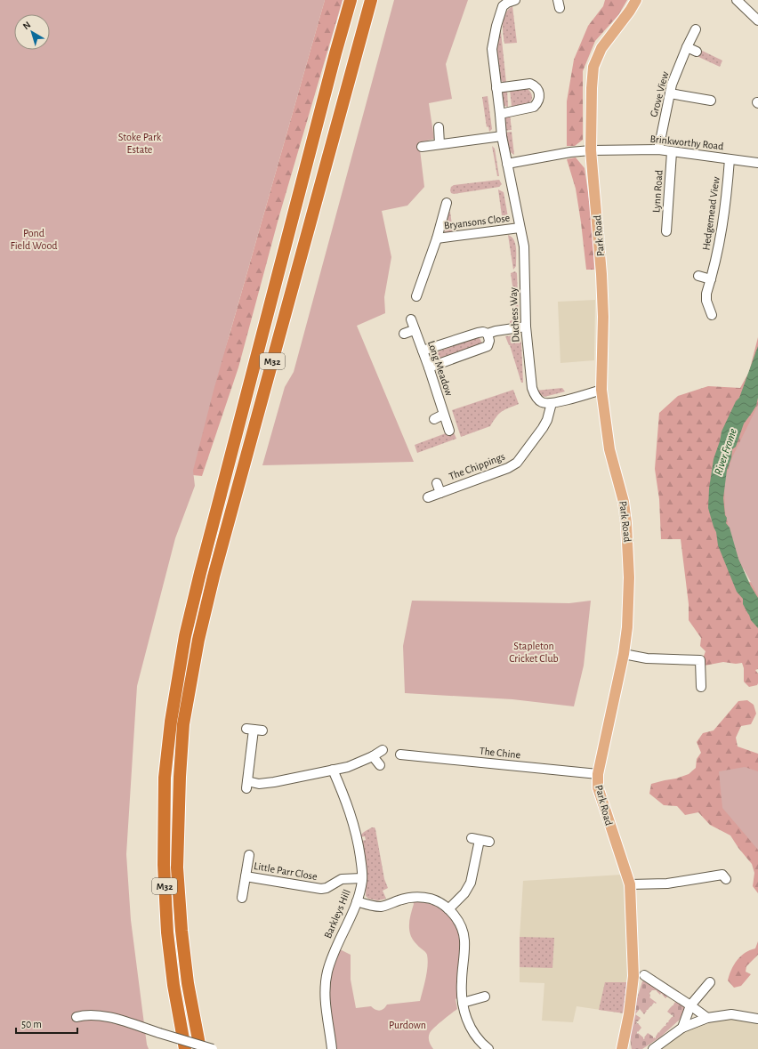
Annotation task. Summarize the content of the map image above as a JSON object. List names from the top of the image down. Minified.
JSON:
{"streets":{"highway":["M32"],"main road":["Park Road"],"street":["Grove View","Brinkworthy Road","Lynn Road","Hedgemead View","Bryansons Close","Duchess Way","Long Meadow","The Chippings","The Chine","Little Parr Close","Barkleys Hill"]},"crossings":[["Grove View","Brinkworthy Road"],["Brinkworthy Road","Lynn Road"],["Brinkworthy Road","Hedgemead View"],["Brinkworthy Road","Park Road"],["Bryansons Close","Duchess Way"],["Park Road","The Chine"],["Duchess Way","The Chippings"],["Little Parr Close","Barkleys Hill"]],"water":["River Frome"],"parks":["Stoke Park Estate","Pond Field Wood","Stapleton Cricket Club","Purdown"],"scale_bar":"50 m","north":"top left"}
